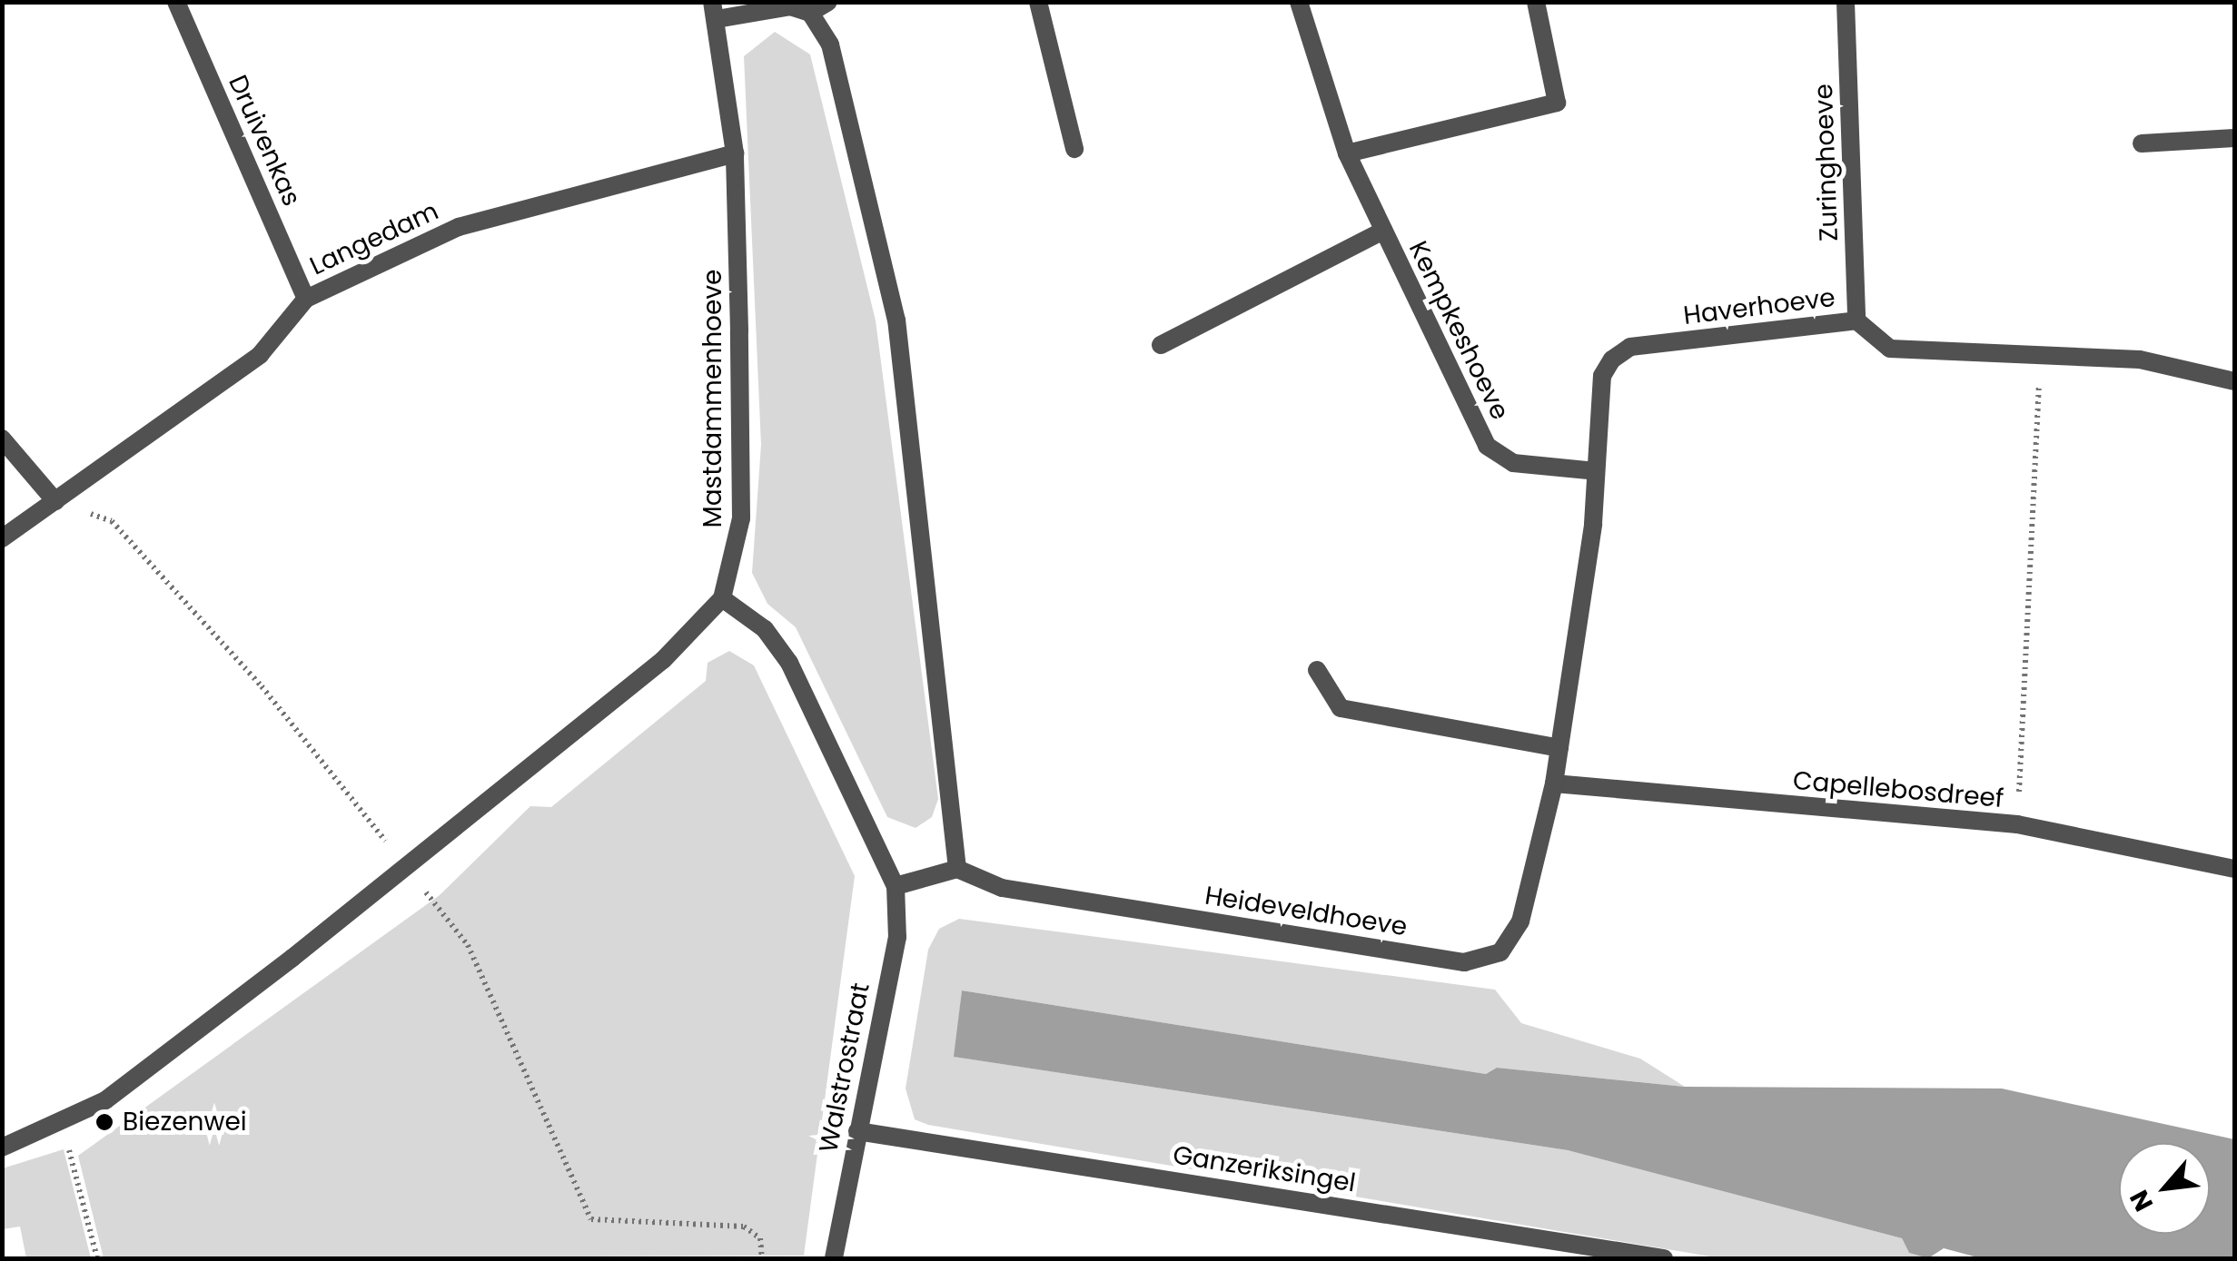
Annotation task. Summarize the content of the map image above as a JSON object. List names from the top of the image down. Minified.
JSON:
{"streets":{"street":["Druivenkas","Zuringhoeve","Langedam","Haverhoeve","Kempkeshoeve","Mastdammenhoeve","Capellebosdreef","Heideveldhoeve","Walstrostraat","Ganzeriksingel"]},"crossings":[["Druivenkas","Langedam"],["Zuringhoeve","Haverhoeve"],["Langedam","Mastdammenhoeve"],["Haverhoeve","Kempkeshoeve"],["Haverhoeve","Heideveldhoeve"],["Kempkeshoeve","Heideveldhoeve"],["Capellebosdreef","Heideveldhoeve"],["Walstrostraat","Ganzeriksingel"]],"places":["Biezenwei"],"north":"bottom left"}
